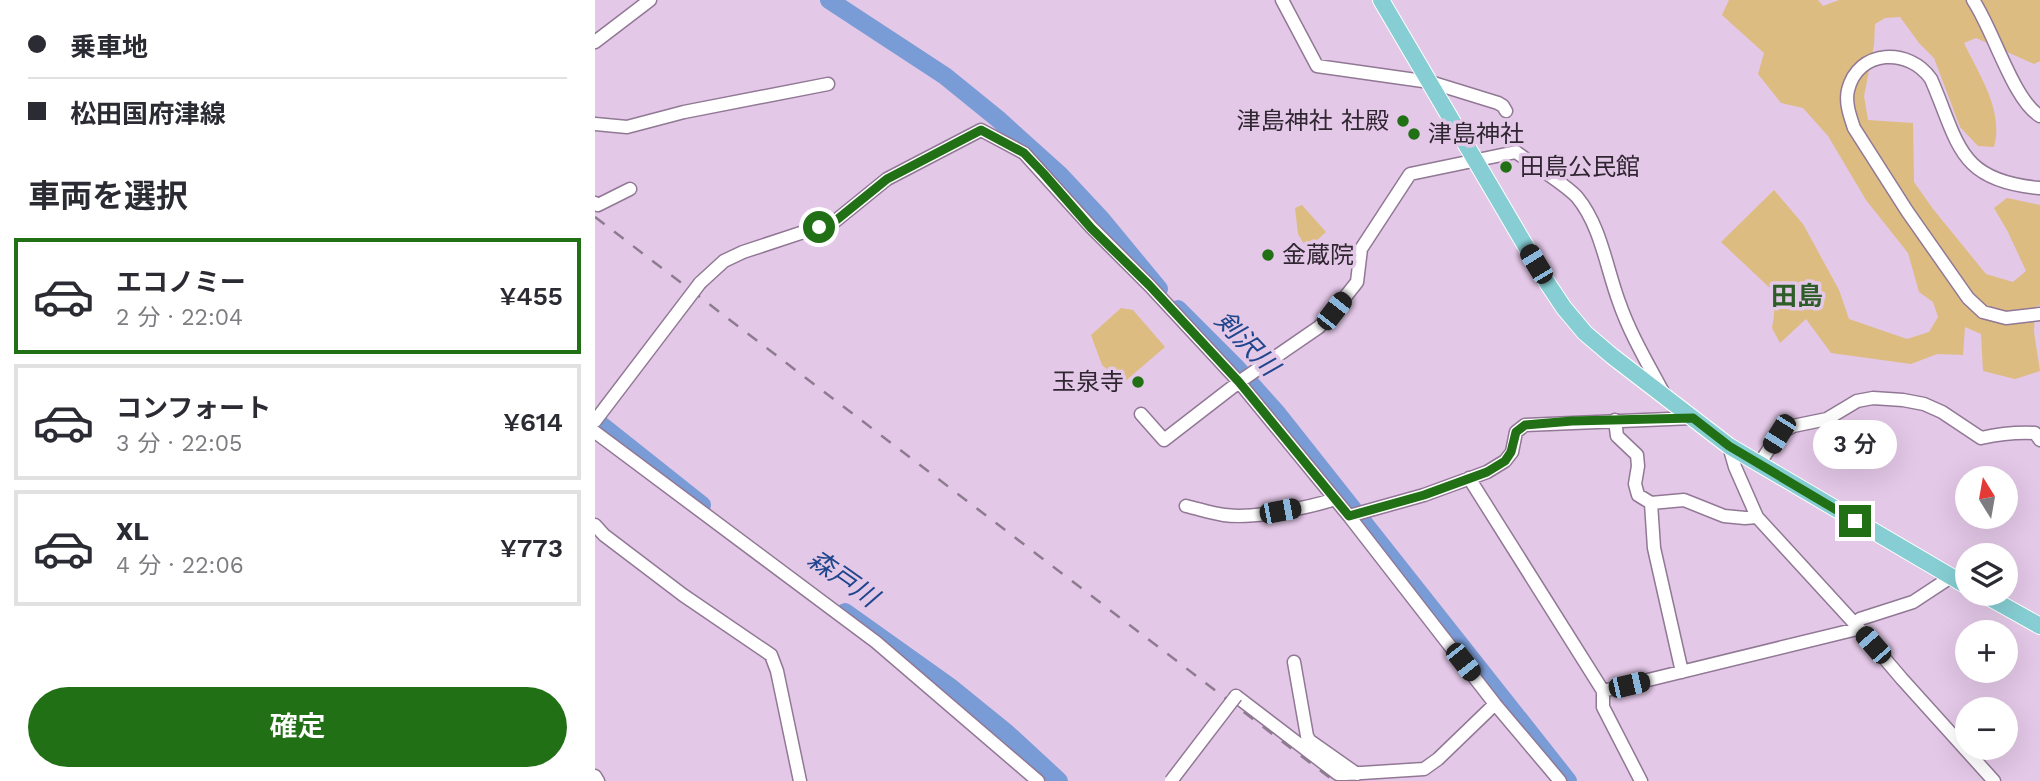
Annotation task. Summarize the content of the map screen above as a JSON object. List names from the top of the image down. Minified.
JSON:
{"districts":["田島"],"water":["剣沢川","森戸川"],"places":["津島神社 社殿","津島神社","田島公民館","金蔵院","玉泉寺"],"north":"top","page":{"banner":["乗車地","松田国府津線"],"heading":"車両を選択","list":[{"name":"エコノミー","note":"2 分 · 22:04","value":"¥455"},{"name":"コンフォート","note":"3 分 · 22:05","value":"¥614"},{"name":"XL","note":"4 分 · 22:06","value":"¥773"}],"bubble":"3 分","map_buttons":["+","−"],"buttons":"確定"}}
